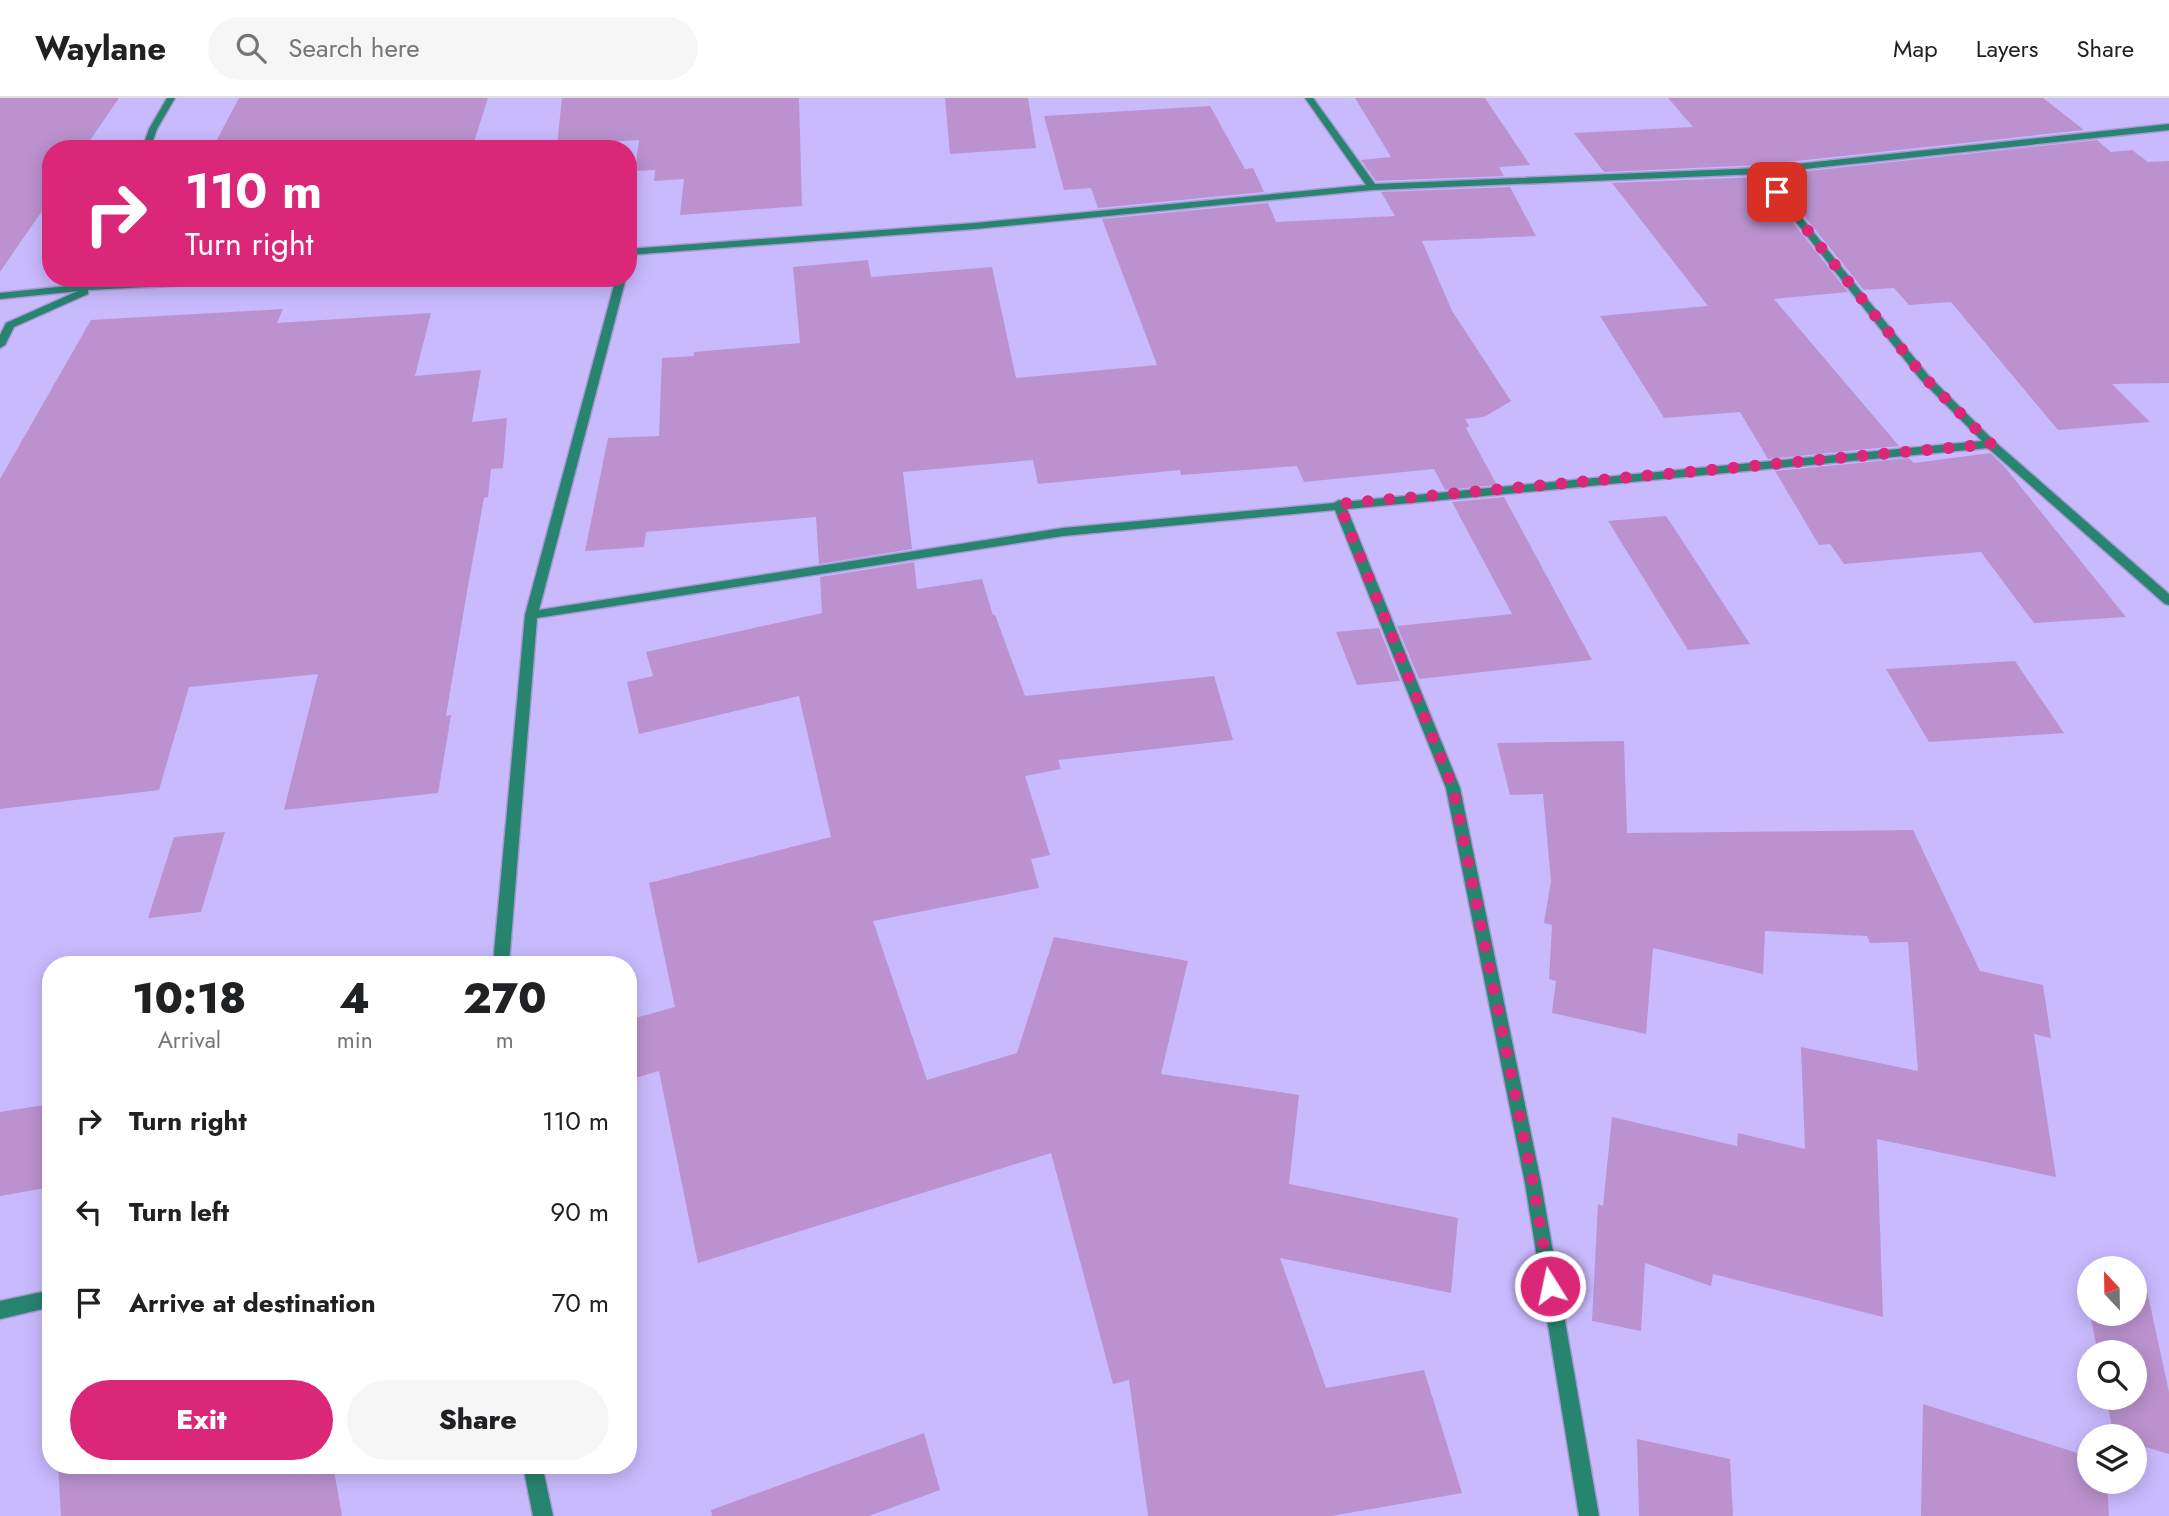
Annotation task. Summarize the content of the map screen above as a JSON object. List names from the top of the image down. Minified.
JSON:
{"north":"top","page":{"header":"Waylane","search":"Search here","nav":["Map","Layers","Share"],"turn":["110 m","Turn right"],"eta":["10:18","Arrival","4","min","270","m"],"list":[{"name":"Turn right","value":"110 m"},{"name":"Turn left","value":"90 m"},{"name":"Arrive at destination","value":"70 m"}],"buttons":["Exit","Share"]}}
